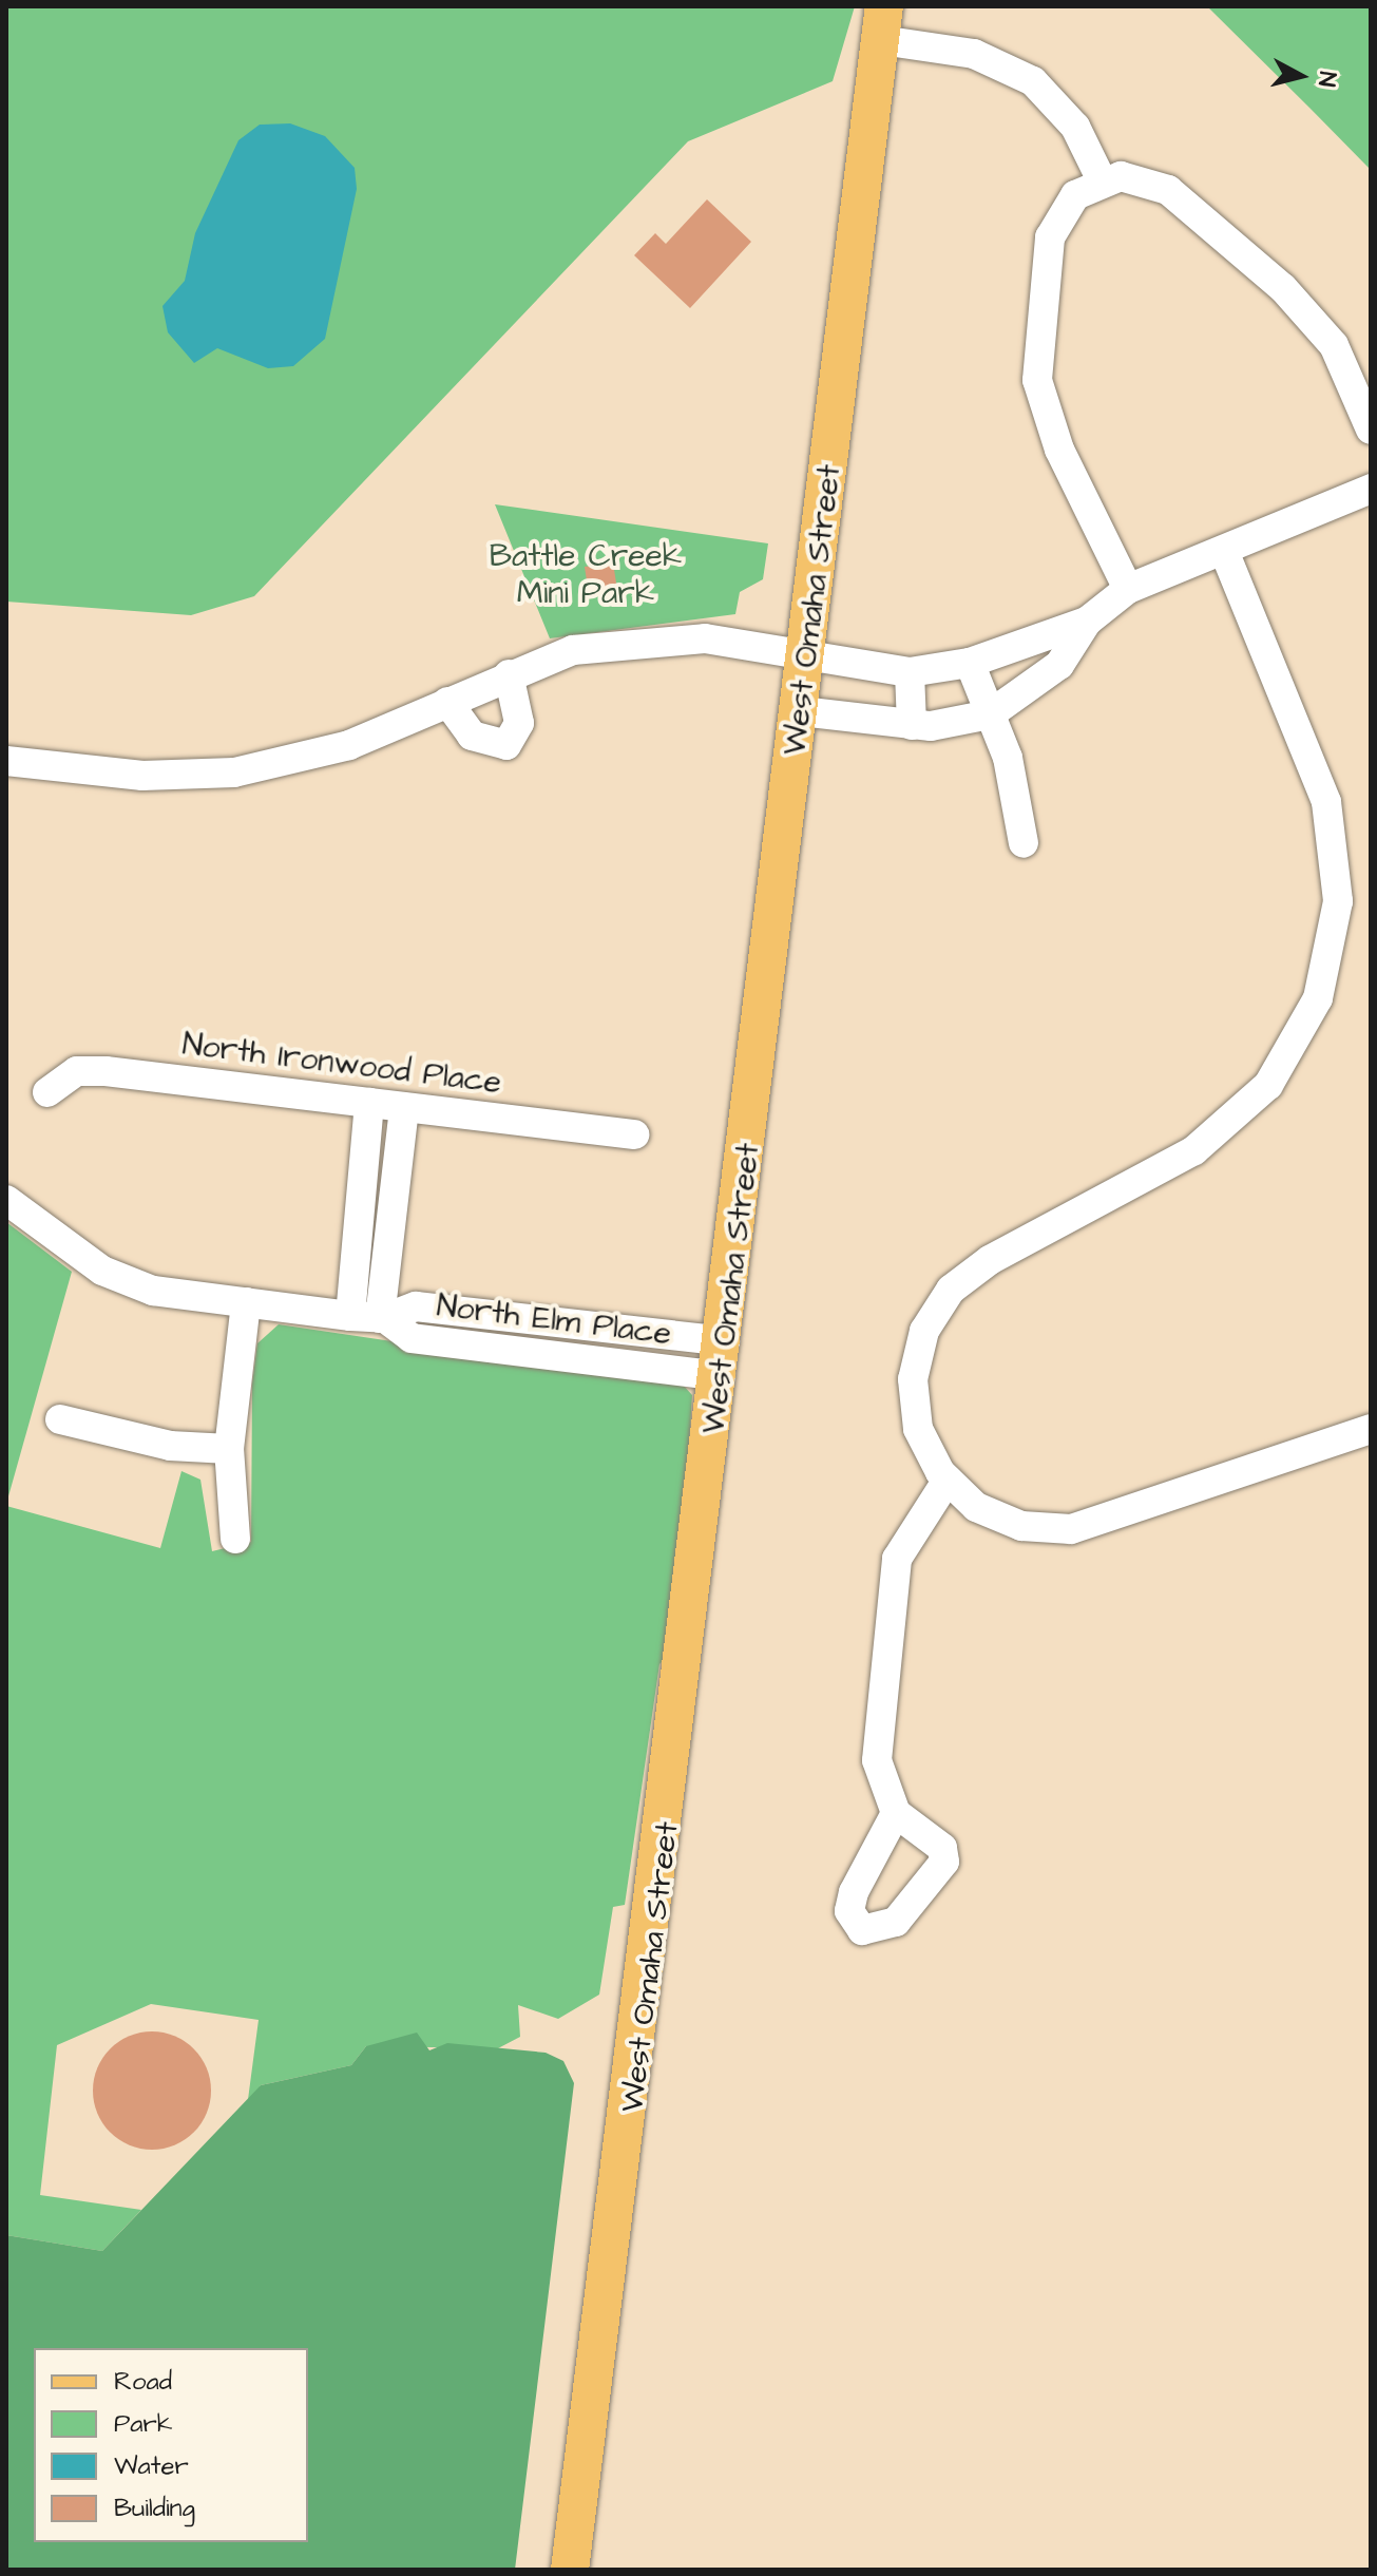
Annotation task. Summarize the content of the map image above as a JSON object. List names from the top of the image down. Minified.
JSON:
{"streets":{"main road":["West Omaha Street"],"street":["North Ironwood Place","North Elm Place"]},"crossings":[["West Omaha Street","North Elm Place"]],"parks":["Battle Creek Mini Park"],"legend":["Road","Park","Water","Building"],"north":"right"}
